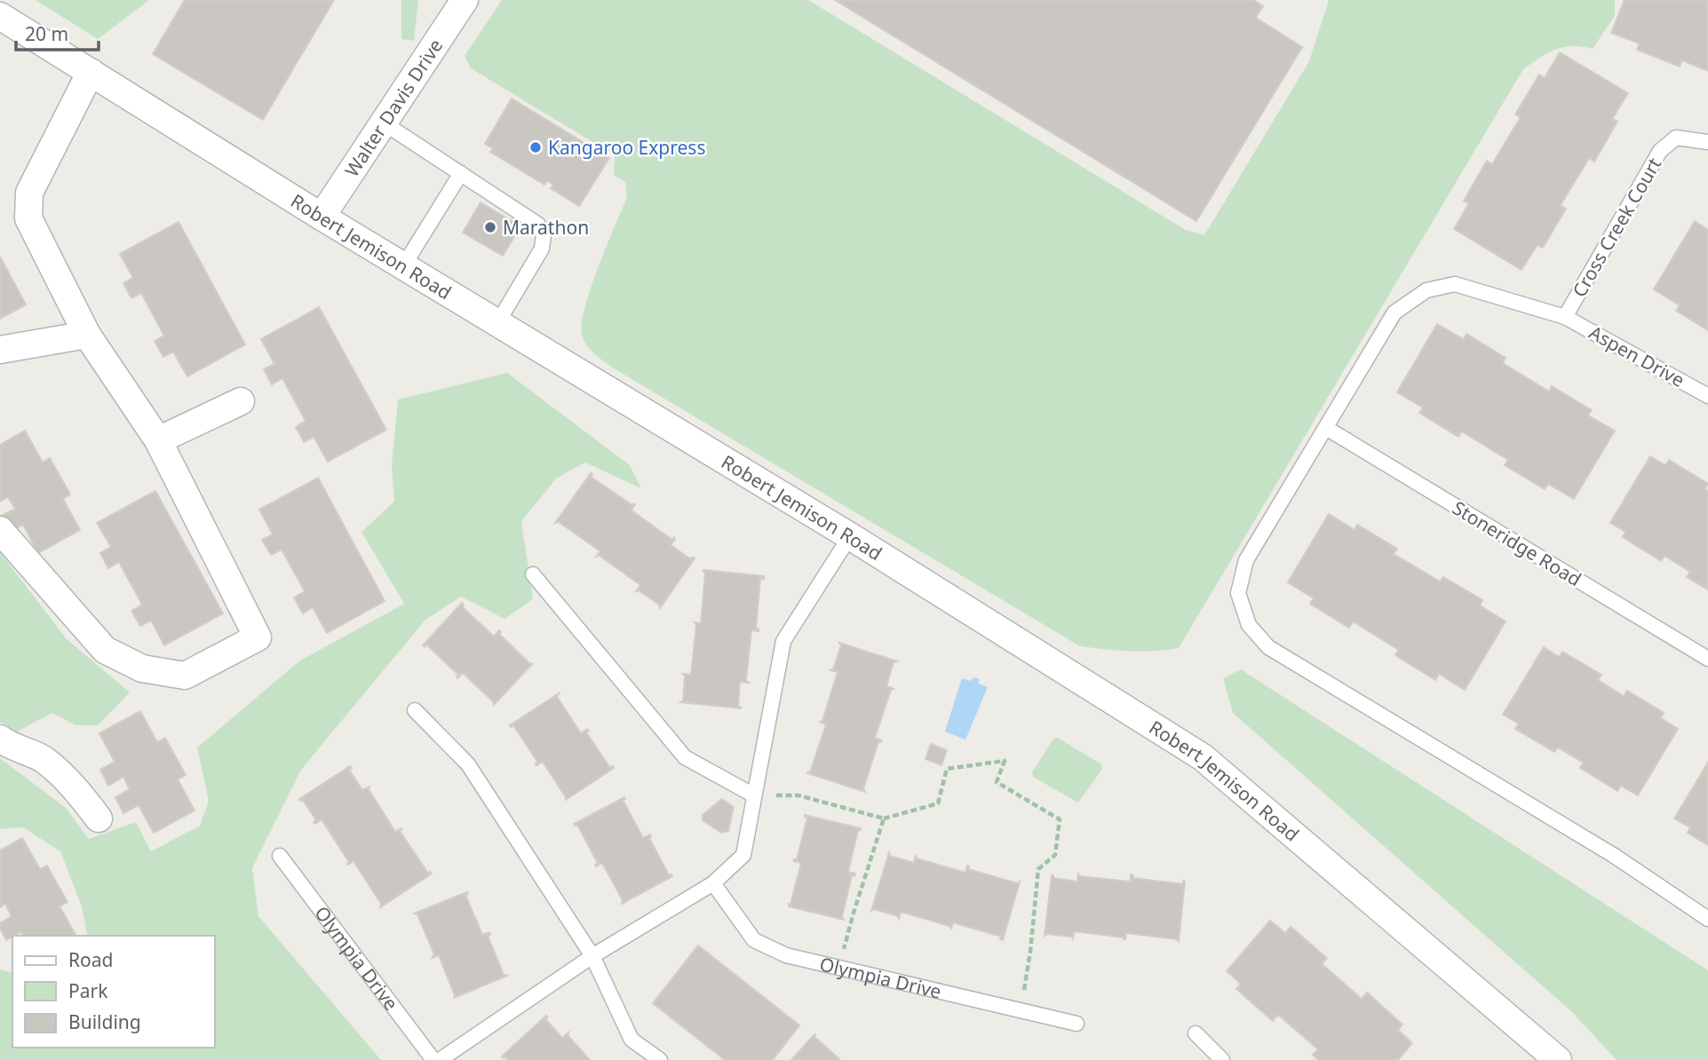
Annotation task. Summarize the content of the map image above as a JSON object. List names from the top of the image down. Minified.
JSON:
{"streets":{"street":["Walter Davis Drive","Robert Jemison Road"],"lane":["Cross Creek Court","Aspen Drive","Stoneridge Road","Olympia Drive"]},"crossings":[["Walter Davis Drive","Robert Jemison Road"],["Cross Creek Court","Aspen Drive"],["Aspen Drive","Stoneridge Road"]],"places":["Kangaroo Express","Marathon"],"legend":["Road","Park","Building"],"scale_bar":"20 m"}
